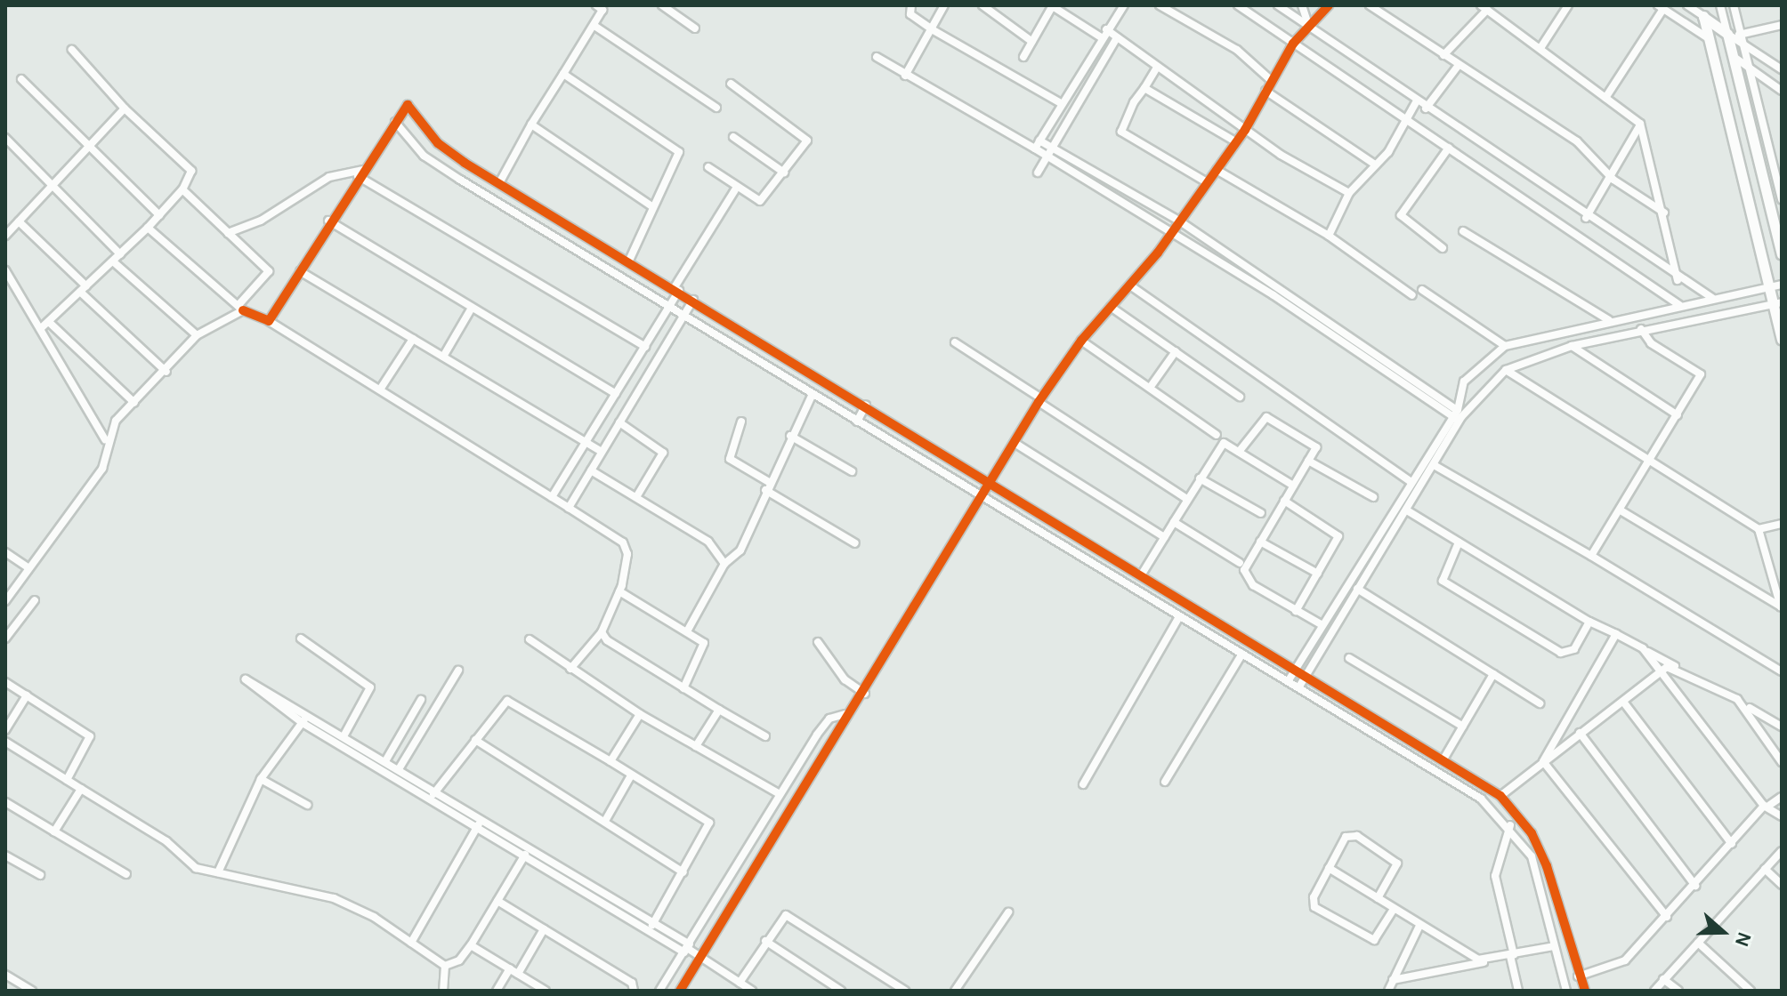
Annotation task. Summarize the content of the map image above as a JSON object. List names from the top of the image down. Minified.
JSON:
{"north":"right"}
